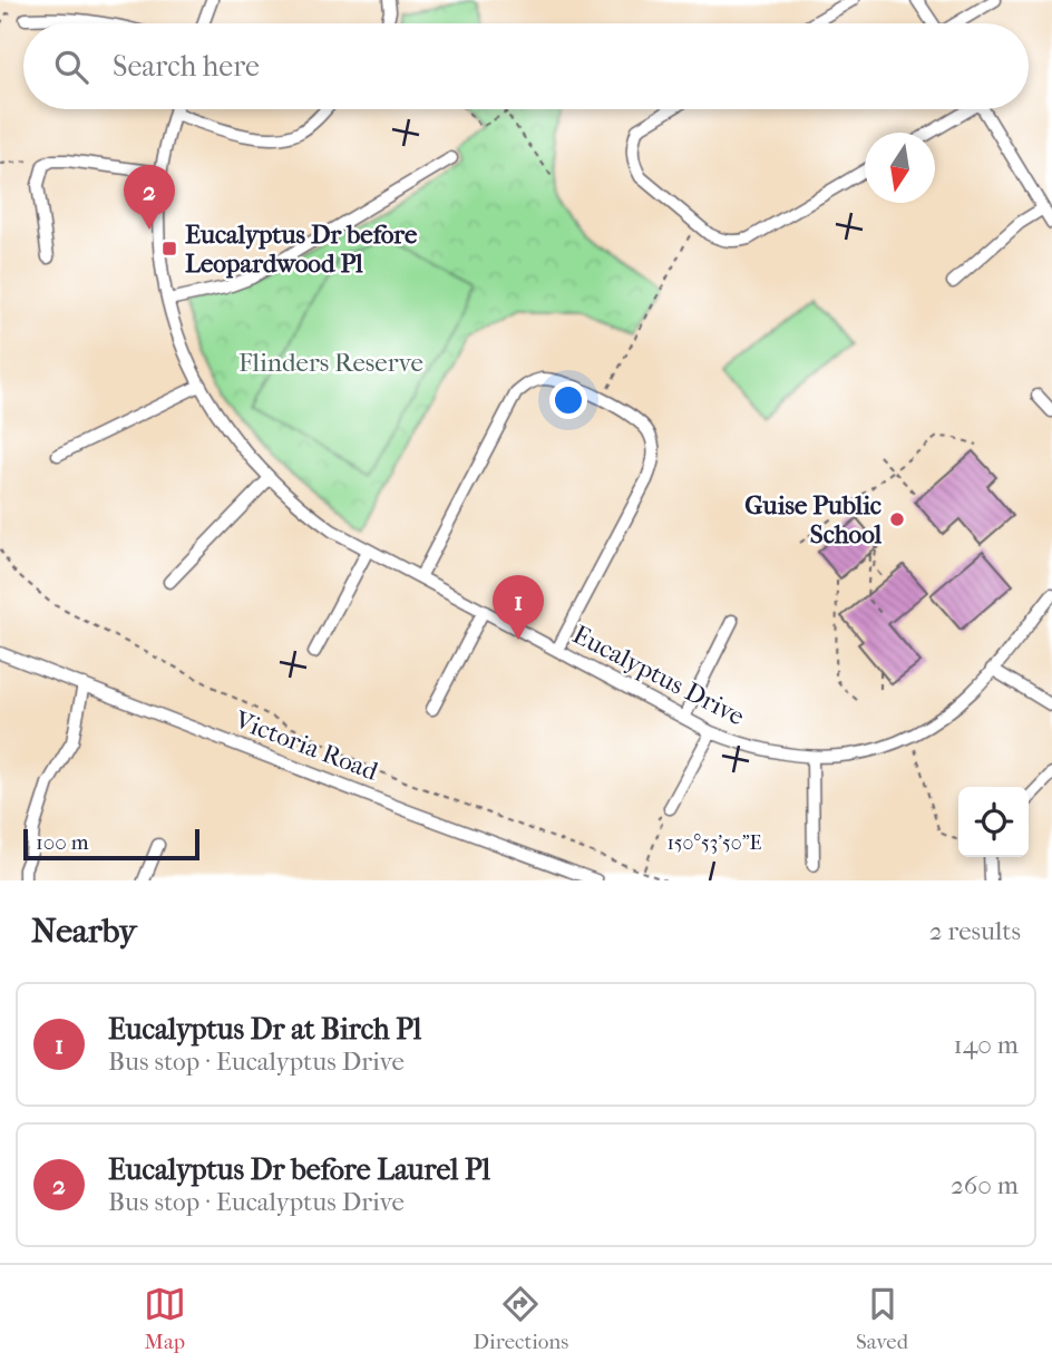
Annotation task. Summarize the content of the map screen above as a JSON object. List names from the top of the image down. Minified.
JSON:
{"streets":{"street":["Eucalyptus Drive","Victoria Road"]},"parks":["Flinders Reserve"],"places":{"transit":["Eucalyptus Dr before Leopardwood Pl"],"other":["Guise Public School"]},"scale_bar":"100 m","north":"bottom","page":{"search":"Search here","pins":["2","1"],"scale":"100 m","heading":["Nearby","2 results"],"list":[{"mark":"1","name":"Eucalyptus Dr at Birch Pl","note":"Bus stop · Eucalyptus Drive","value":"140 m"},{"mark":"2","name":"Eucalyptus Dr before Laurel Pl","note":"Bus stop · Eucalyptus Drive","value":"260 m"}],"nav":["Map","Directions","Saved"]},"coordinates":["150°53'50\"E"]}
